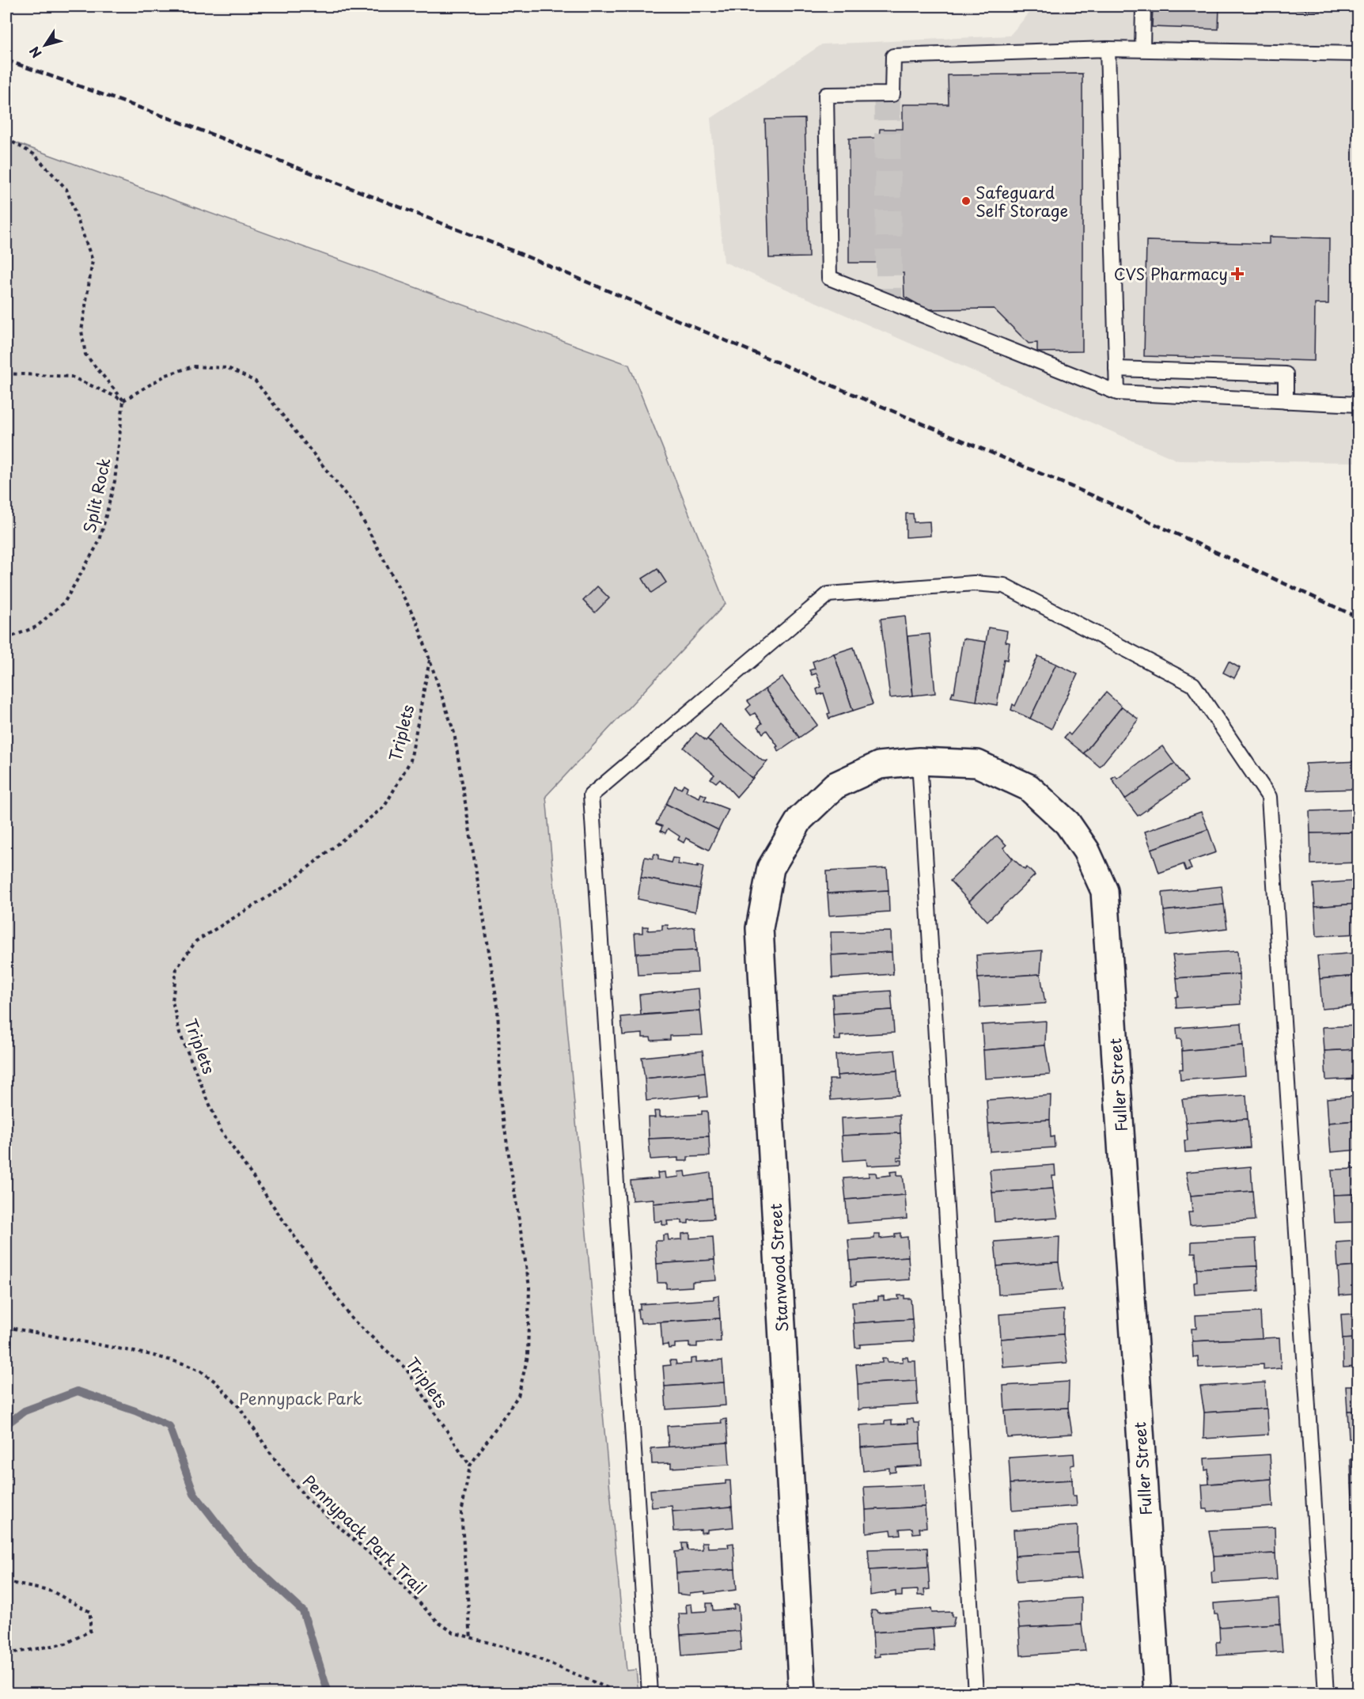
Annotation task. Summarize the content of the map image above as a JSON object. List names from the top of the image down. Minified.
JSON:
{"streets":{"street":["Fuller Street","Stanwood Street"],"path":["Split Rock","Triplets","Pennypack Park Trail"]},"crossings":[["Fuller Street","Stanwood Street"]],"parks":["Pennypack Park"],"places":{"other":["Safeguard Self Storage"],"health":["CVS Pharmacy"]},"north":"bottom left"}
